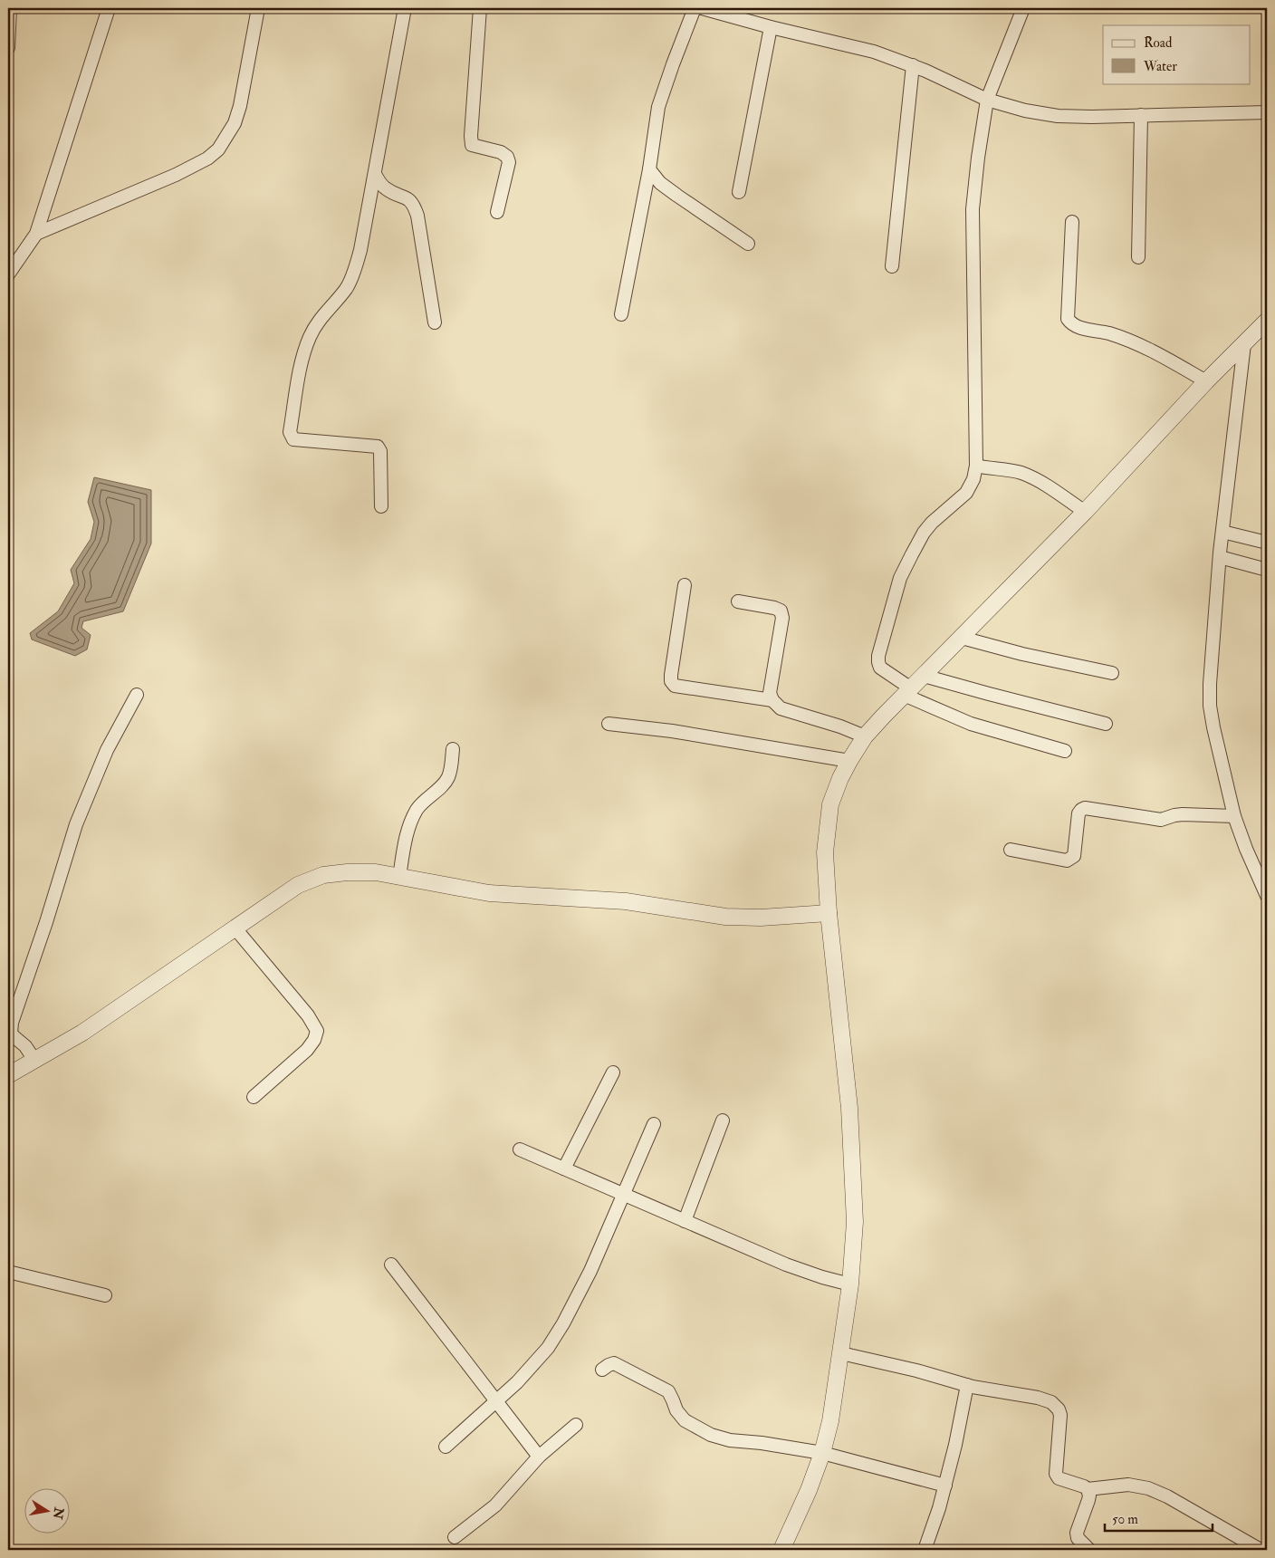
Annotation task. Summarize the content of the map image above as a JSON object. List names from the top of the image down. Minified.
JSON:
{"legend":["Road","Water"],"scale_bar":"50 m","north":"right"}
